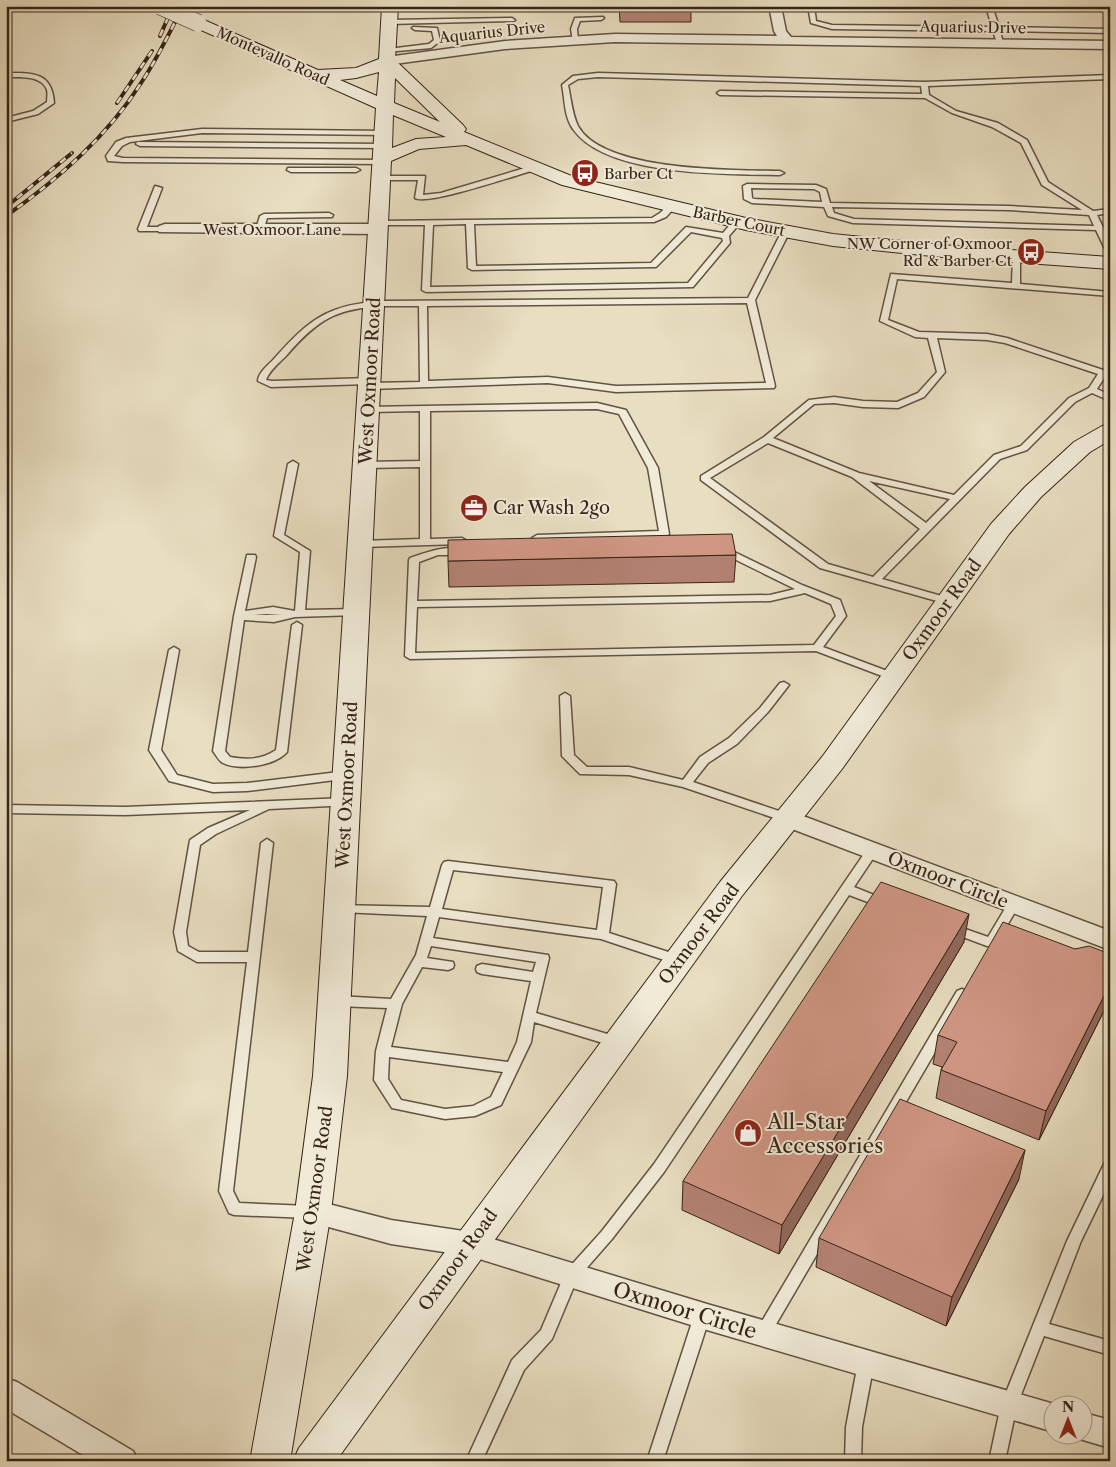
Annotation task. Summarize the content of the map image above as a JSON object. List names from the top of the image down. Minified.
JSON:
{"streets":{"main road":["Montevallo Road","Barber Court","West Oxmoor Road","Oxmoor Road"],"street":["Aquarius Drive","West Oxmoor Lane","Oxmoor Circle"]},"crossings":[["Aquarius Drive","West Oxmoor Road"],["Montevallo Road","Barber Court"],["Montevallo Road","West Oxmoor Road"],["Barber Court","West Oxmoor Road"],["West Oxmoor Lane","West Oxmoor Road"],["West Oxmoor Road","Oxmoor Circle"],["Oxmoor Road","Oxmoor Circle"]],"places":{"bus stop":["Barber Ct","NW Corner of Oxmoor Rd & Barber Ct"],"office":["Car Wash 2go"],"shop":["All-Star Accessories"]},"north":"top"}
